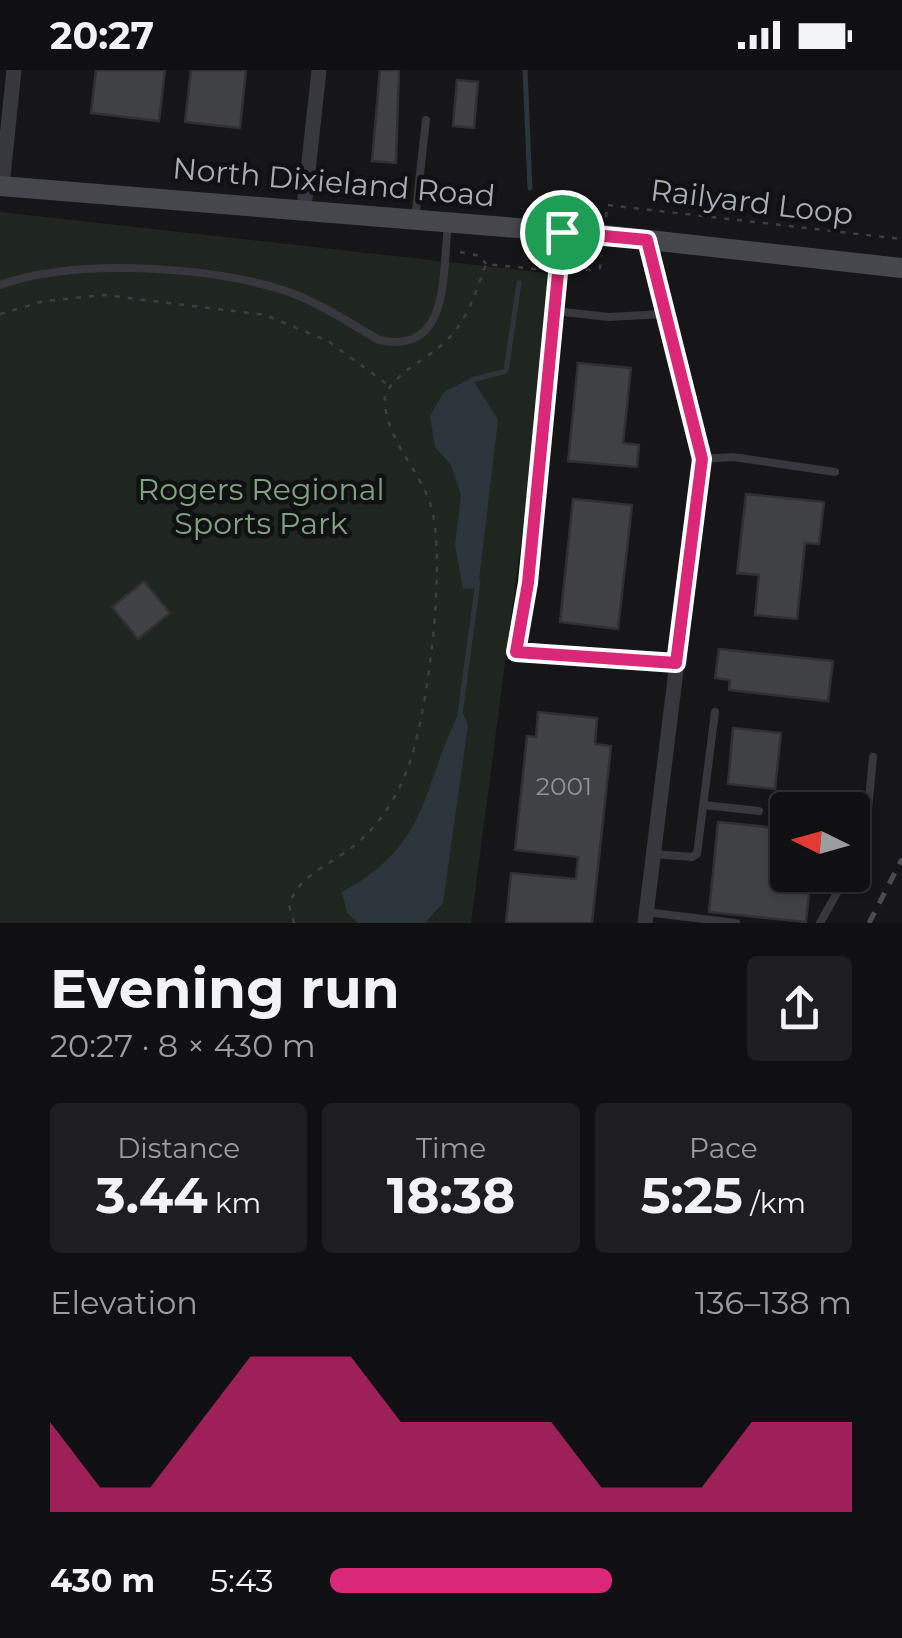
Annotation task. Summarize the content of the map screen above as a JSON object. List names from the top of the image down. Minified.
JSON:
{"streets":{"main road":["North Dixieland Road"],"path":["Railyard Loop"]},"parks":["Rogers Regional Sports Park"],"house_numbers":["2001"],"north":"left","page":{"status":"20:27","heading":["Evening run","20:27 · 8 × 430 m"],"stats":[["Distance","3.44 km"],["Time","18:38"],["Pace","5:25 /km"]],"chart":["Elevation","136–138 m"],"list":[{"name":"430 m","note":"5:43"}]}}
